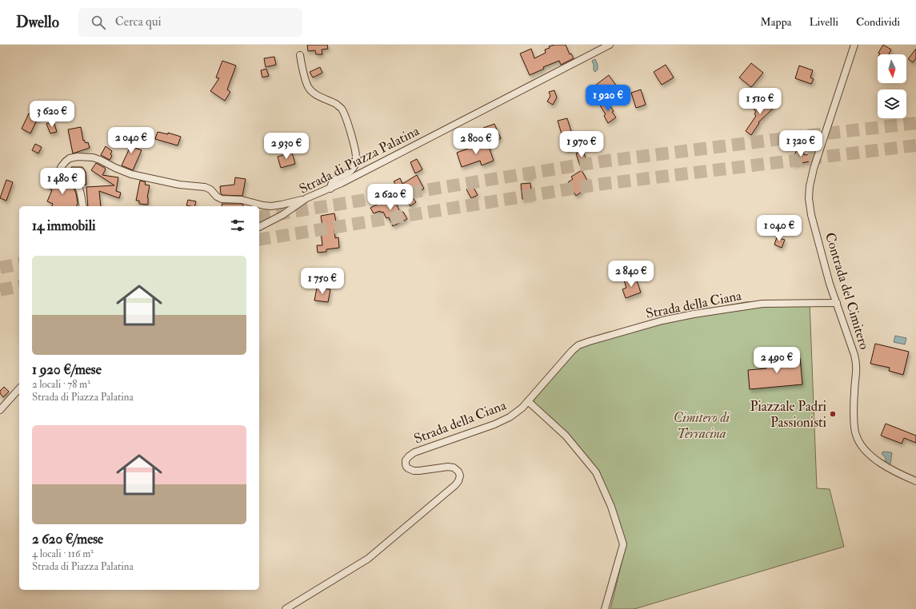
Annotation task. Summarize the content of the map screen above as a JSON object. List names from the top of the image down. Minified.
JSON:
{"streets":{"street":["Strada di Piazza Palatina","Contrada del Cimitero","Strada della Ciana"]},"crossings":[["Contrada del Cimitero","Strada della Ciana"]],"parks":["Cimitero di Terracina"],"places":["Piazzale Padri Passionisti"],"north":"bottom","page":{"header":"Dwello","search":"Cerca qui","nav":["Mappa","Livelli","Condividi"],"price":["1 920 €","1 510 €","3 620 €","2 040 €","2 800 €","1 320 €","1 970 €","2 930 €","1 480 €","2 620 €","1 040 €","2 840 €","1 750 €","2 490 €"],"heading":"14 immobili","list":[{"name":"1 920 €/mese","note":"2 locali · 78 m² · Strada di Piazza Palatina"},{"name":"2 620 €/mese","note":"4 locali · 116 m² · Strada di Piazza Palatina"}]}}
